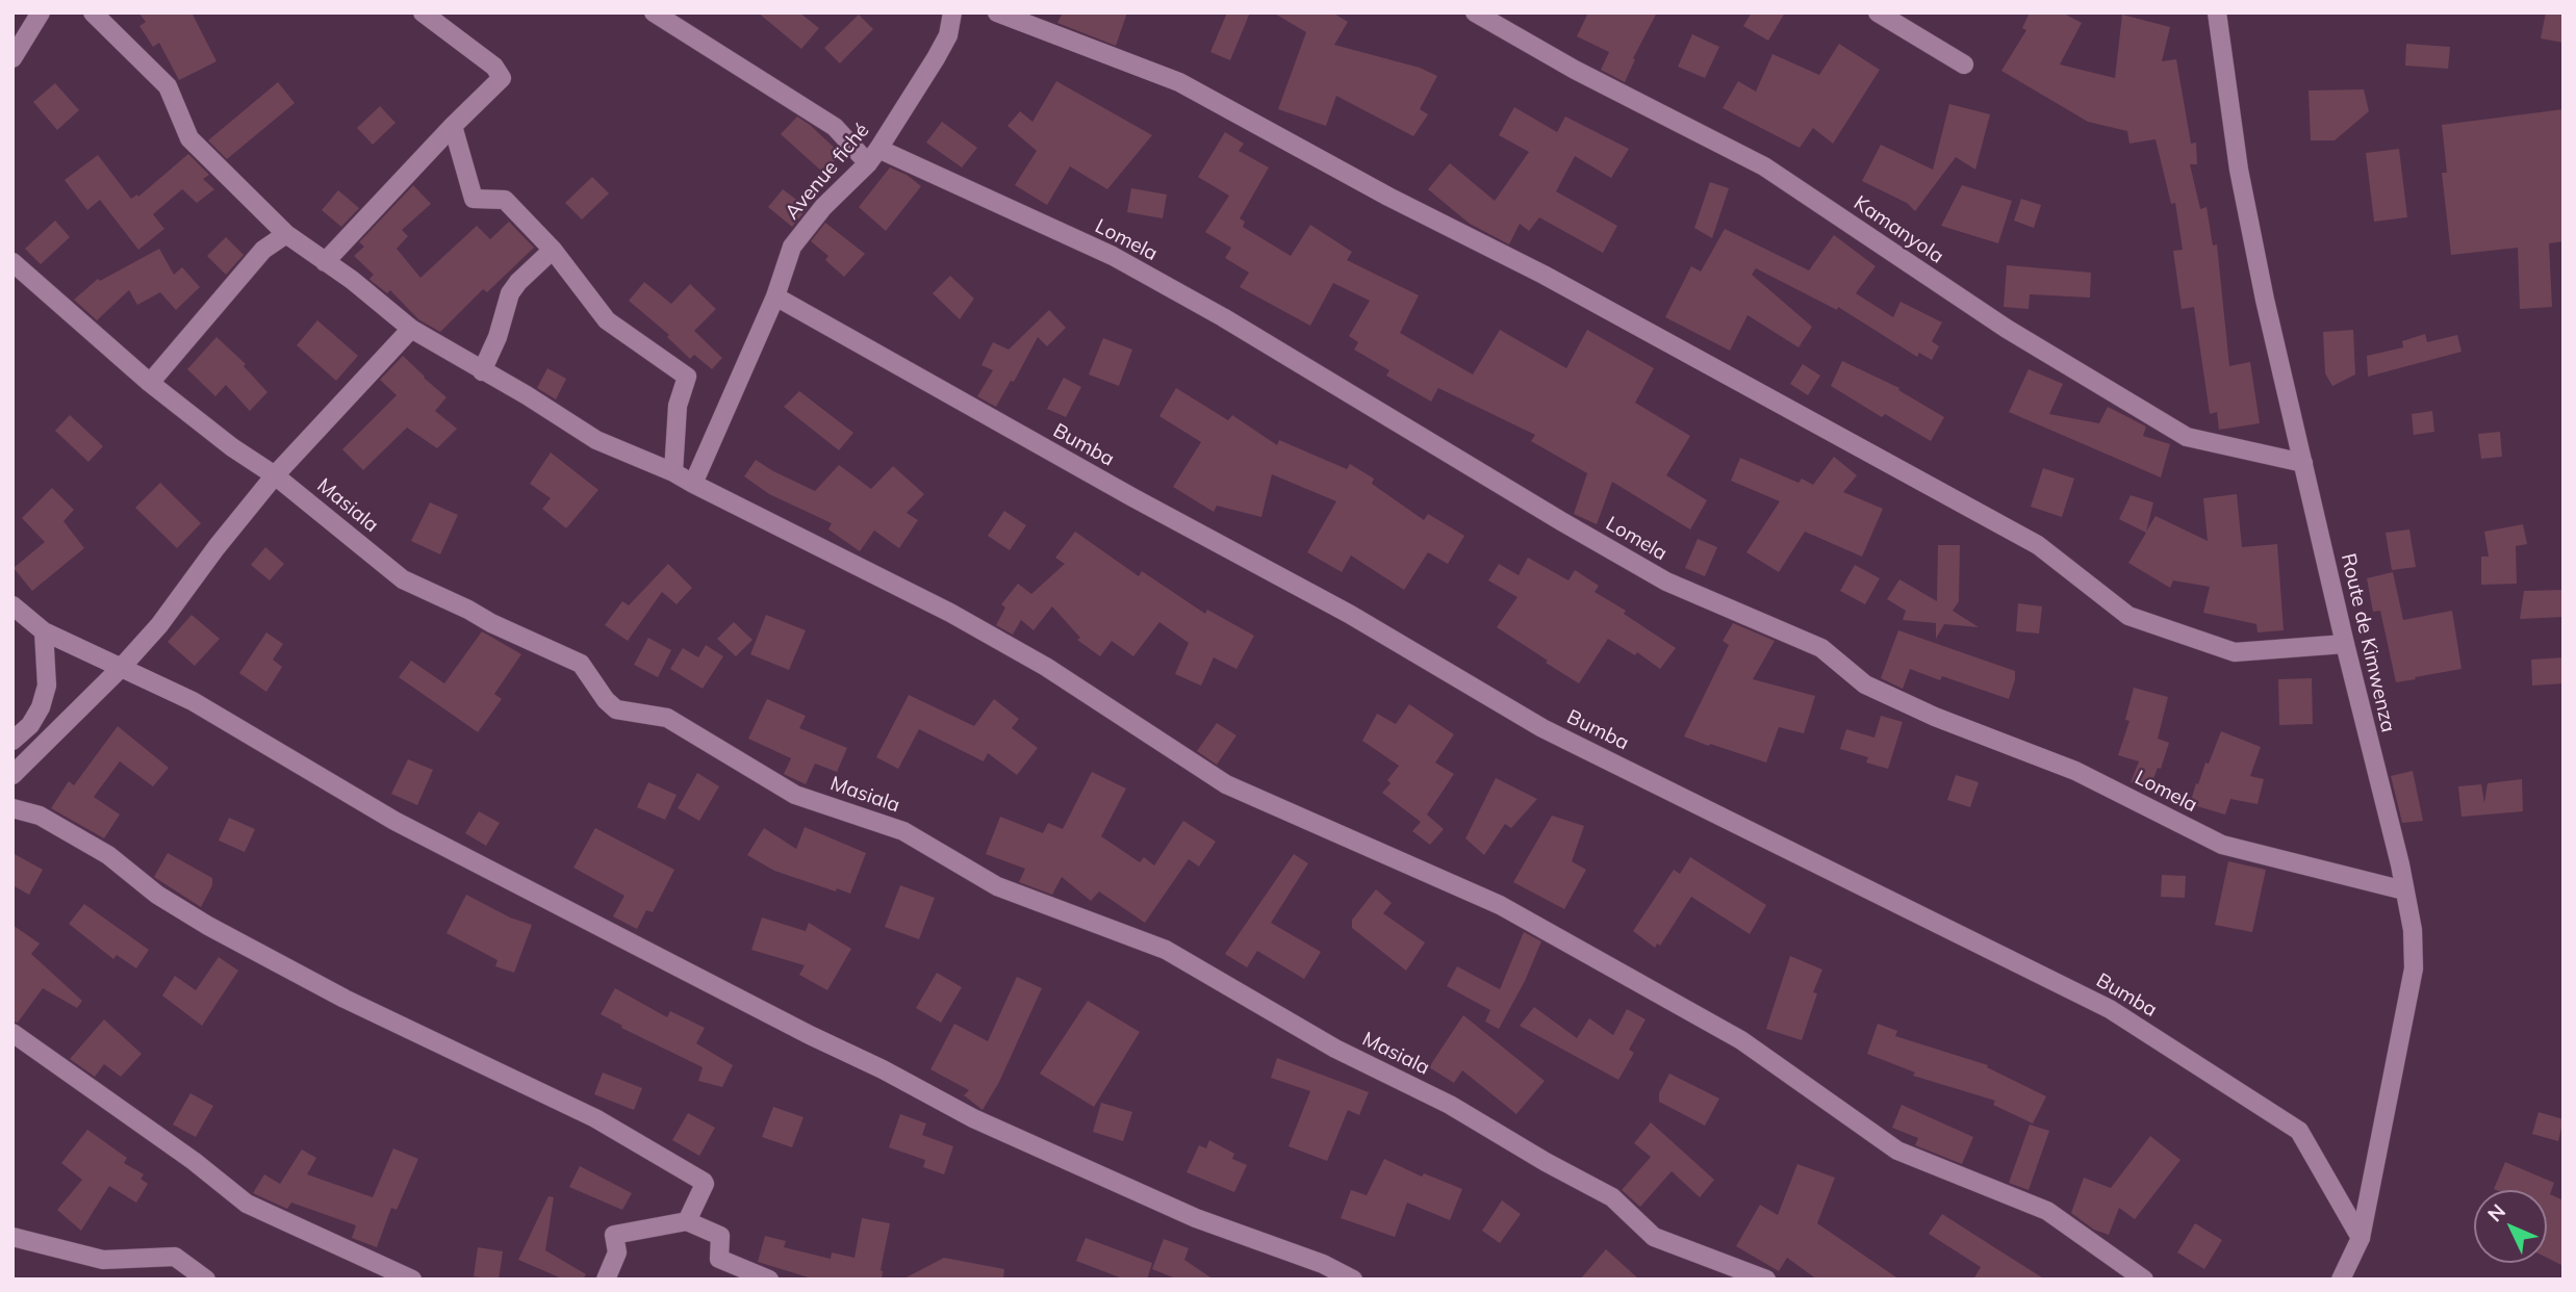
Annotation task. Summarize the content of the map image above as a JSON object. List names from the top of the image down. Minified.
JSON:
{"streets":{"street":["Avenue fiché","Kamanyola","Lomela","Bumba","Masiala","Route de Kimwenza"]},"crossings":[["Avenue fiché","Lomela"],["Avenue fiché","Bumba"],["Kamanyola","Route de Kimwenza"],["Lomela","Route de Kimwenza"],["Bumba","Route de Kimwenza"]],"north":"top left"}
